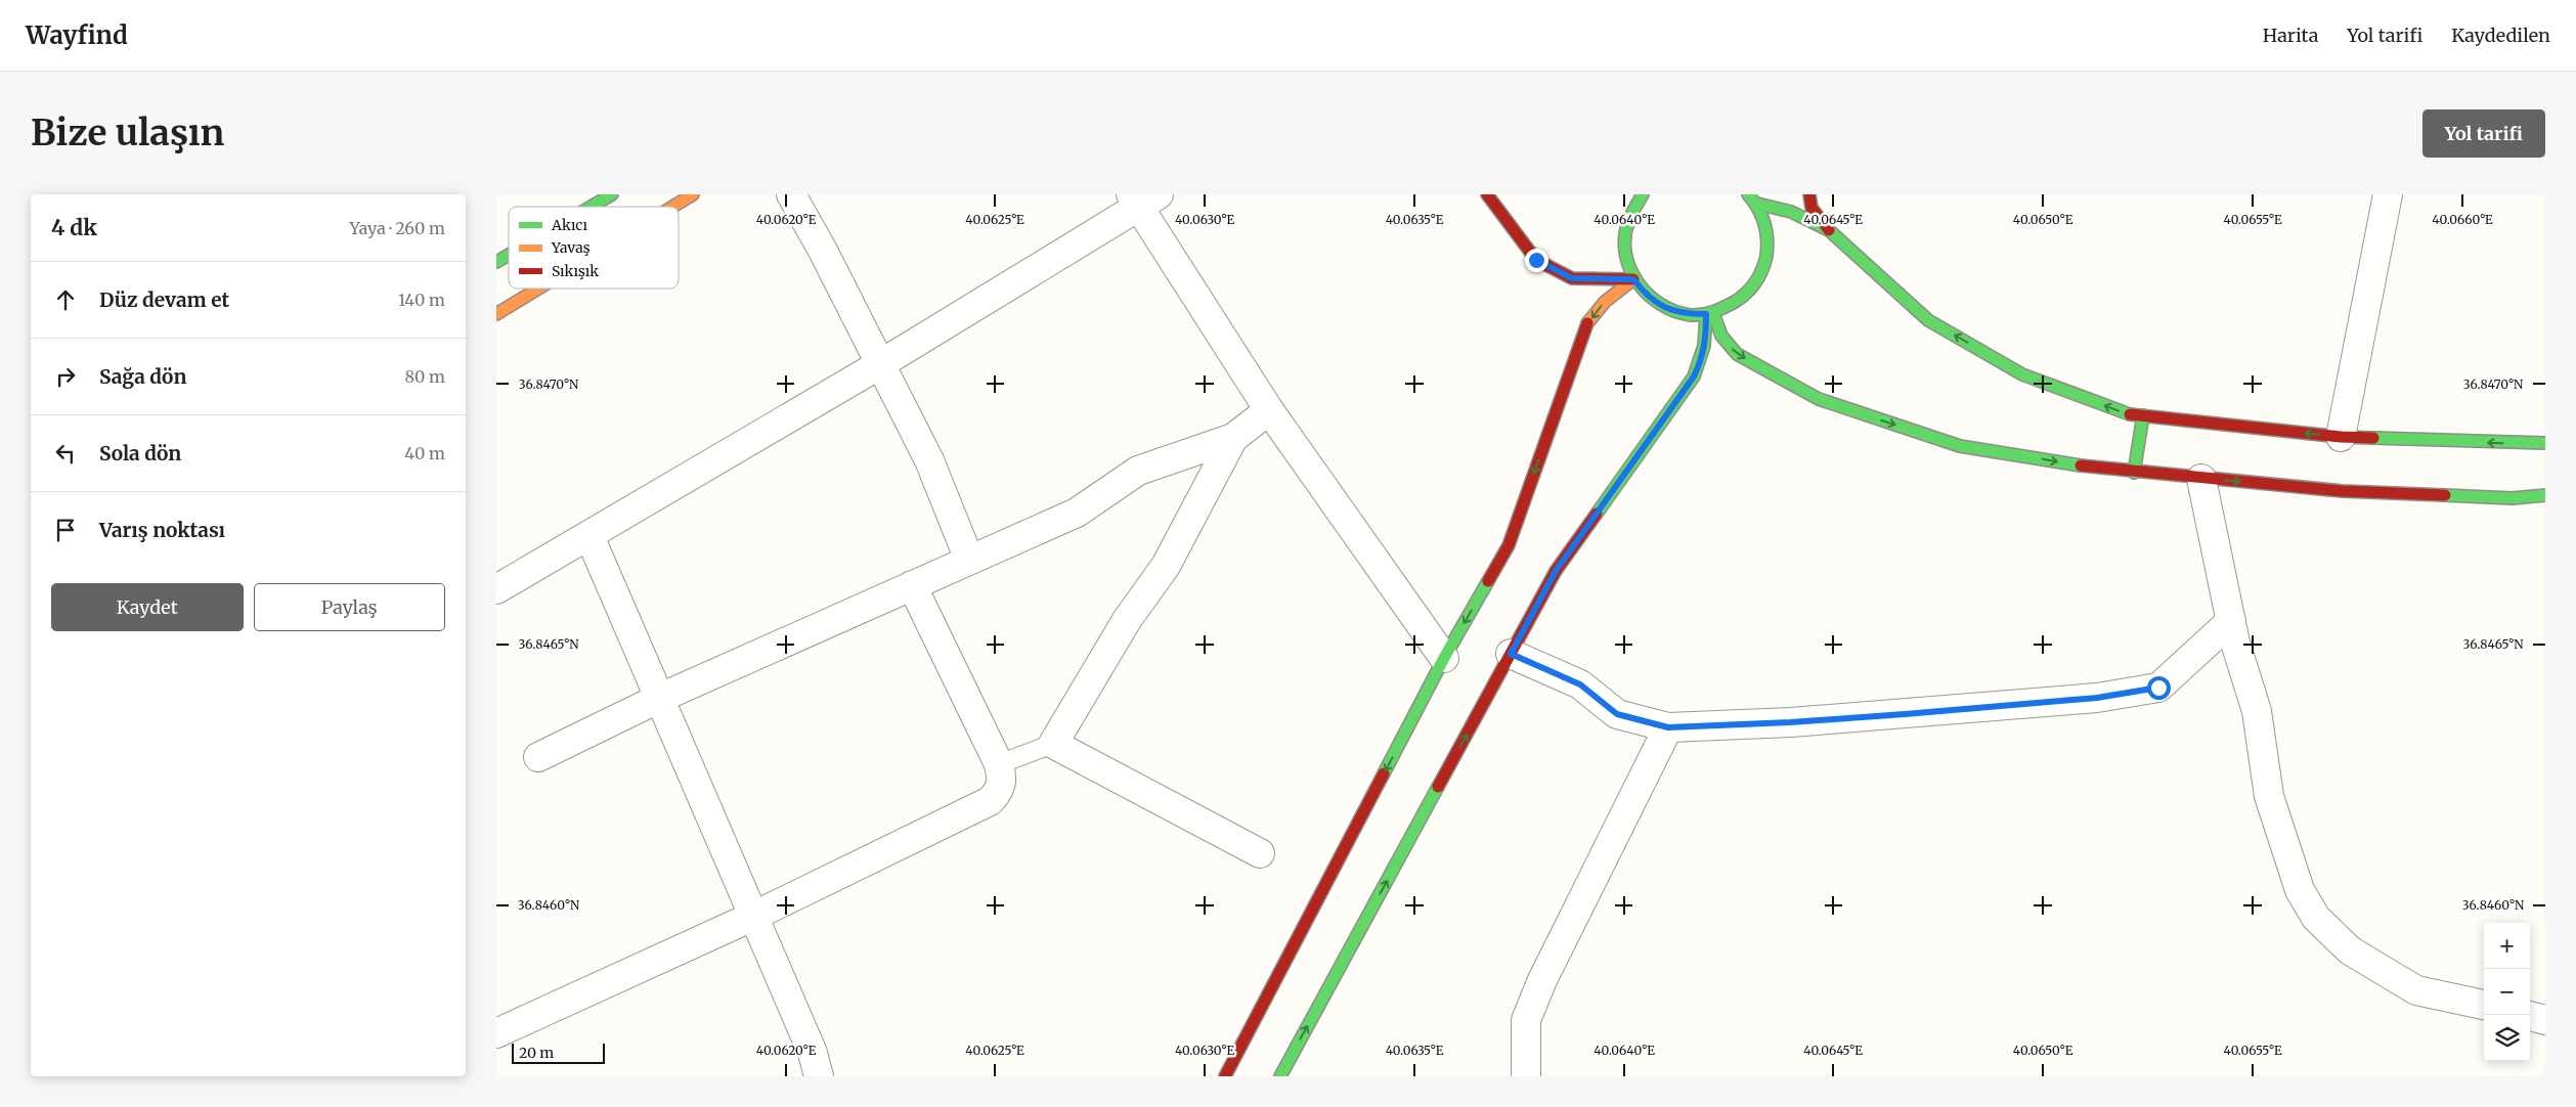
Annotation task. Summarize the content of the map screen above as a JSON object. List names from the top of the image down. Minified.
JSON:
{"legend":["Akıcı","Yavaş","Sıkışık"],"scale_bar":"20 m","page":{"header":"Wayfind","nav":["Harita","Yol tarifi","Kaydedilen"],"buttons":["Yol tarifi",["Kaydet","Paylaş"]],"title":"Bize ulaşın","heading":["4 dk","Yaya · 260 m"],"list":[["Düz devam et","140 m"],["Sağa dön","80 m"],["Sola dön","40 m"],"Varış noktası"],"map_buttons":["+","−"],"scale":"20 m"},"coordinates":["40.0620°E","40.0625°E","40.0630°E","40.0635°E","40.0640°E","40.0645°E","40.0650°E","40.0655°E","40.0660°E","36.8470°N","36.8465°N","36.8460°N"]}
